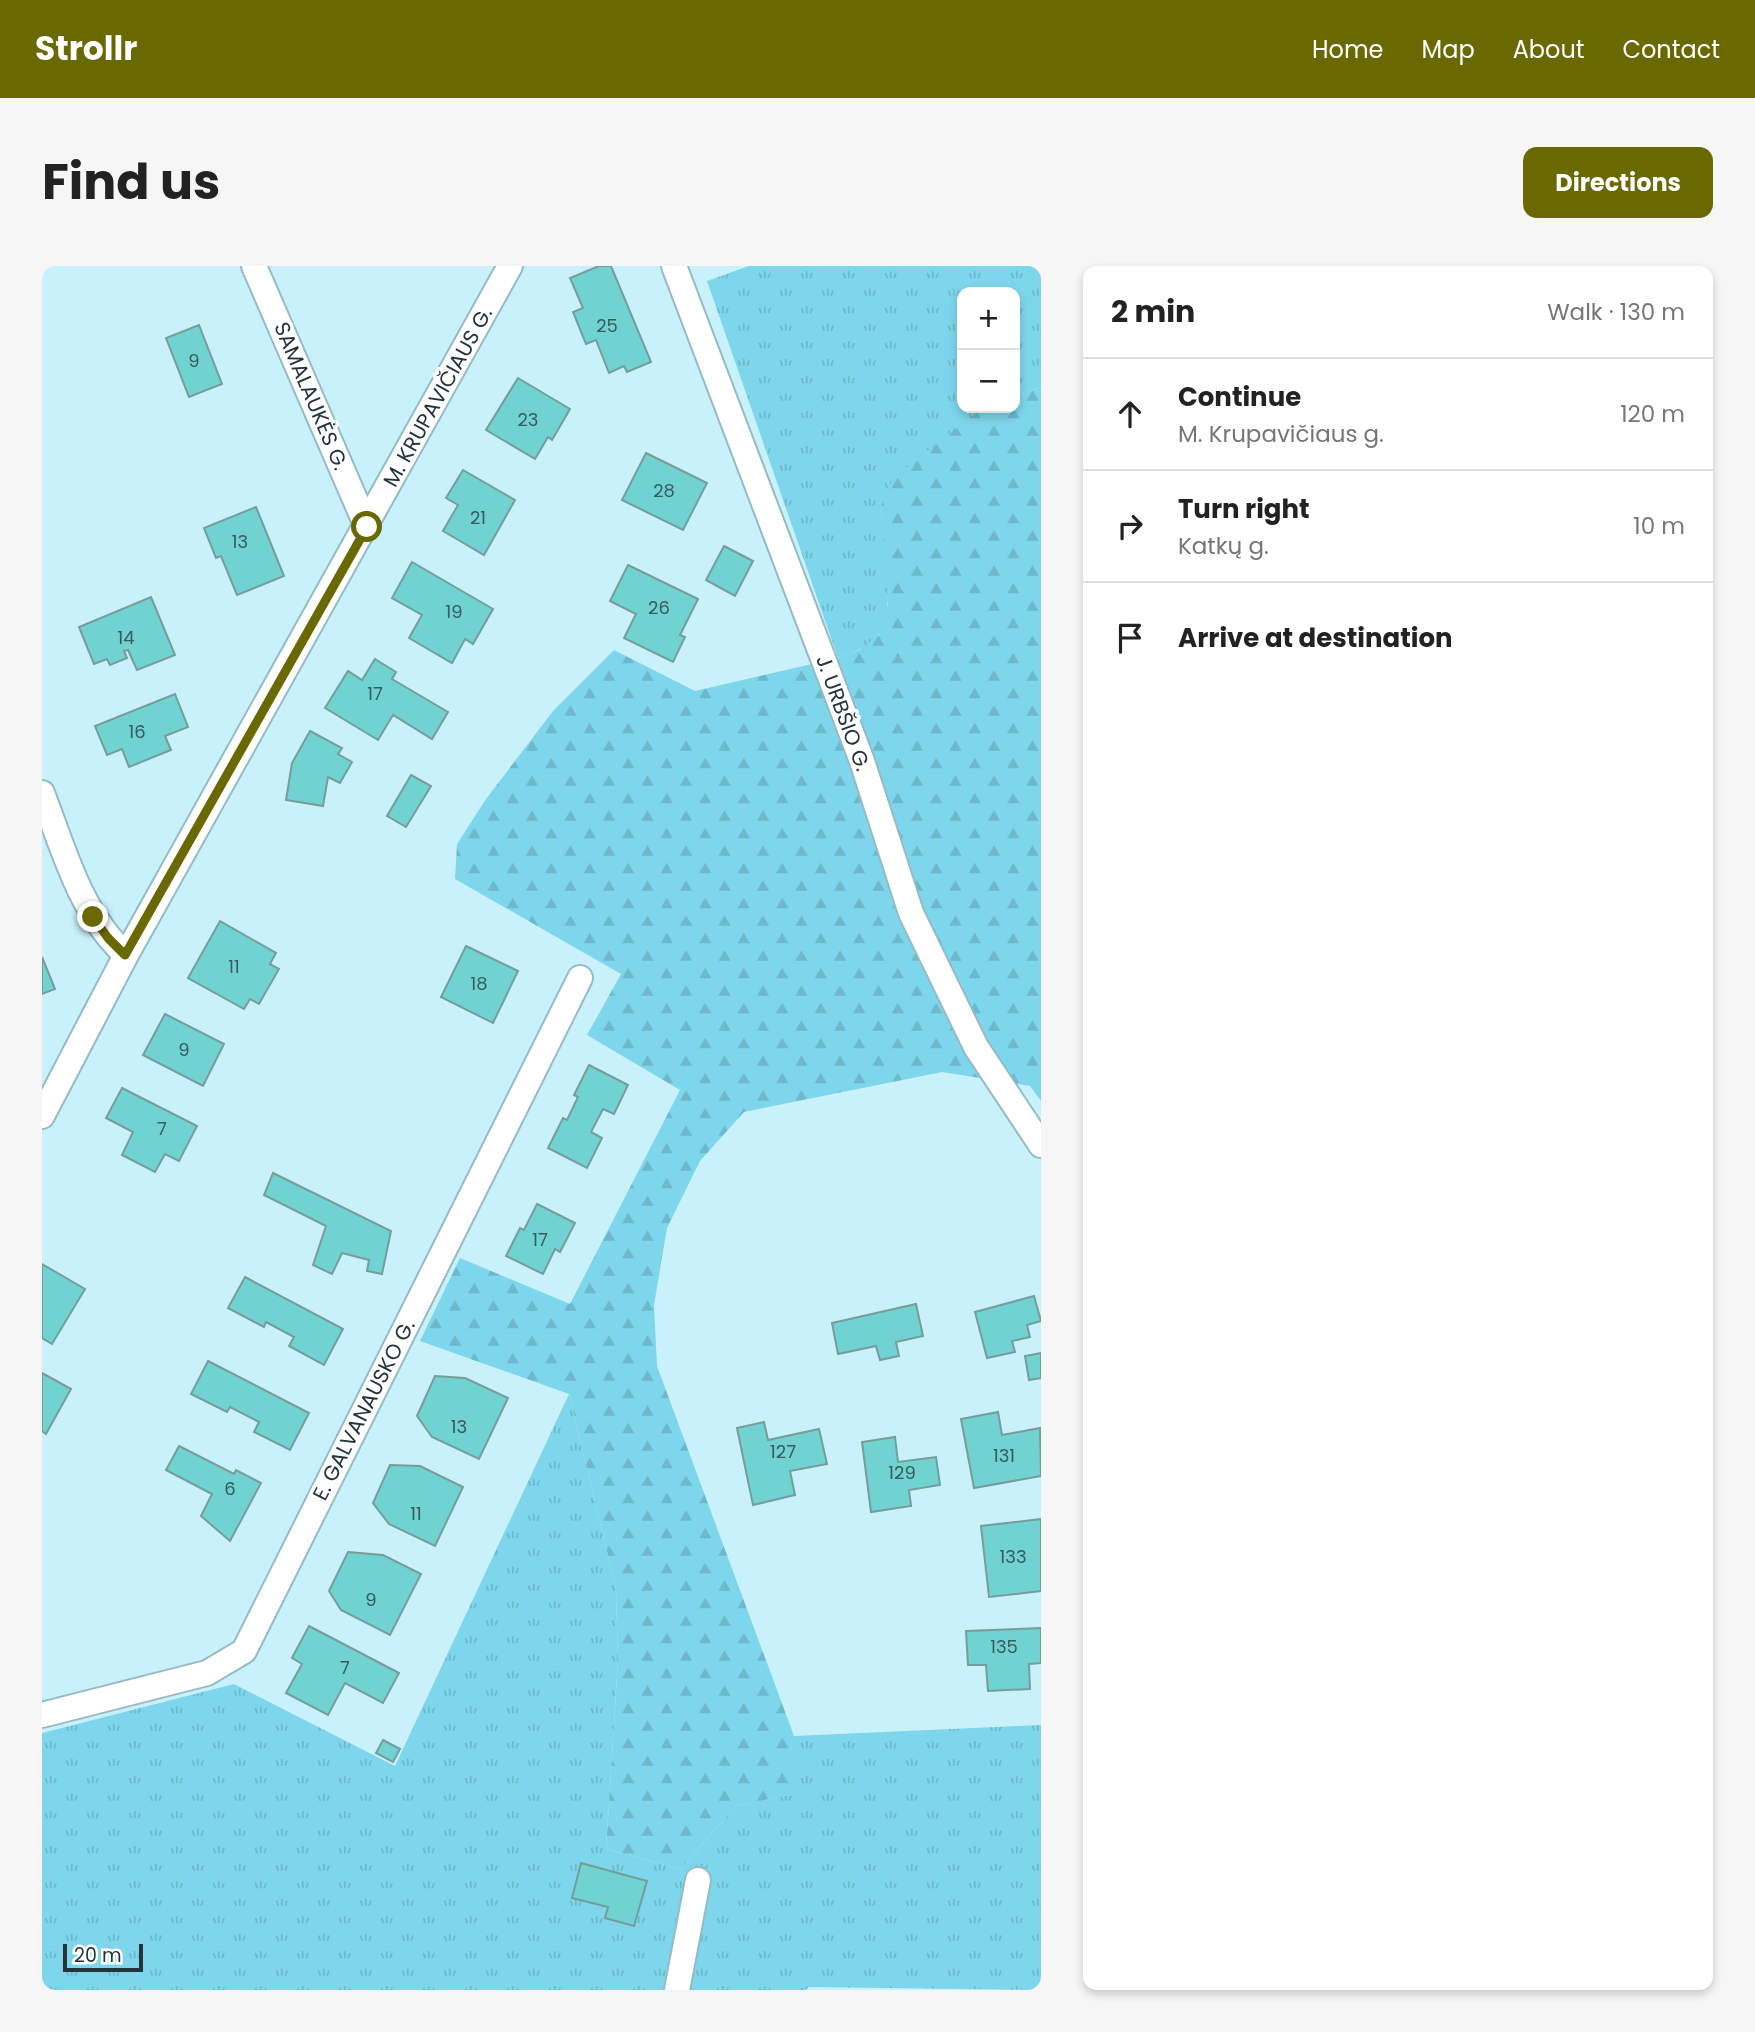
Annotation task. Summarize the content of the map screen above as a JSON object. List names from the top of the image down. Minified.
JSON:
{"streets":{"street":["SAMALAUKĖS G.","M. KRUPAVIČIAUS G.","J. URBŠIO G.","E. GALVANAUSKO G."]},"crossings":[["SAMALAUKĖS G.","M. KRUPAVIČIAUS G."]],"house_numbers":["25","9","23","28","21","13","26","19","14","17","16","11","18","9","7","17","13","127","131","129","6","11","133","9","135","7"],"scale_bar":"20 m","page":{"header":"Strollr","nav":["Home","Map","About","Contact"],"title":"Find us","buttons":"Directions","heading":["2 min","Walk · 130 m"],"map_buttons":["+","−"],"list":[["Continue","M. Krupavičiaus g.","120 m"],["Turn right","Katkų g.","10 m"],"Arrive at destination"],"scale":"20 m"}}
